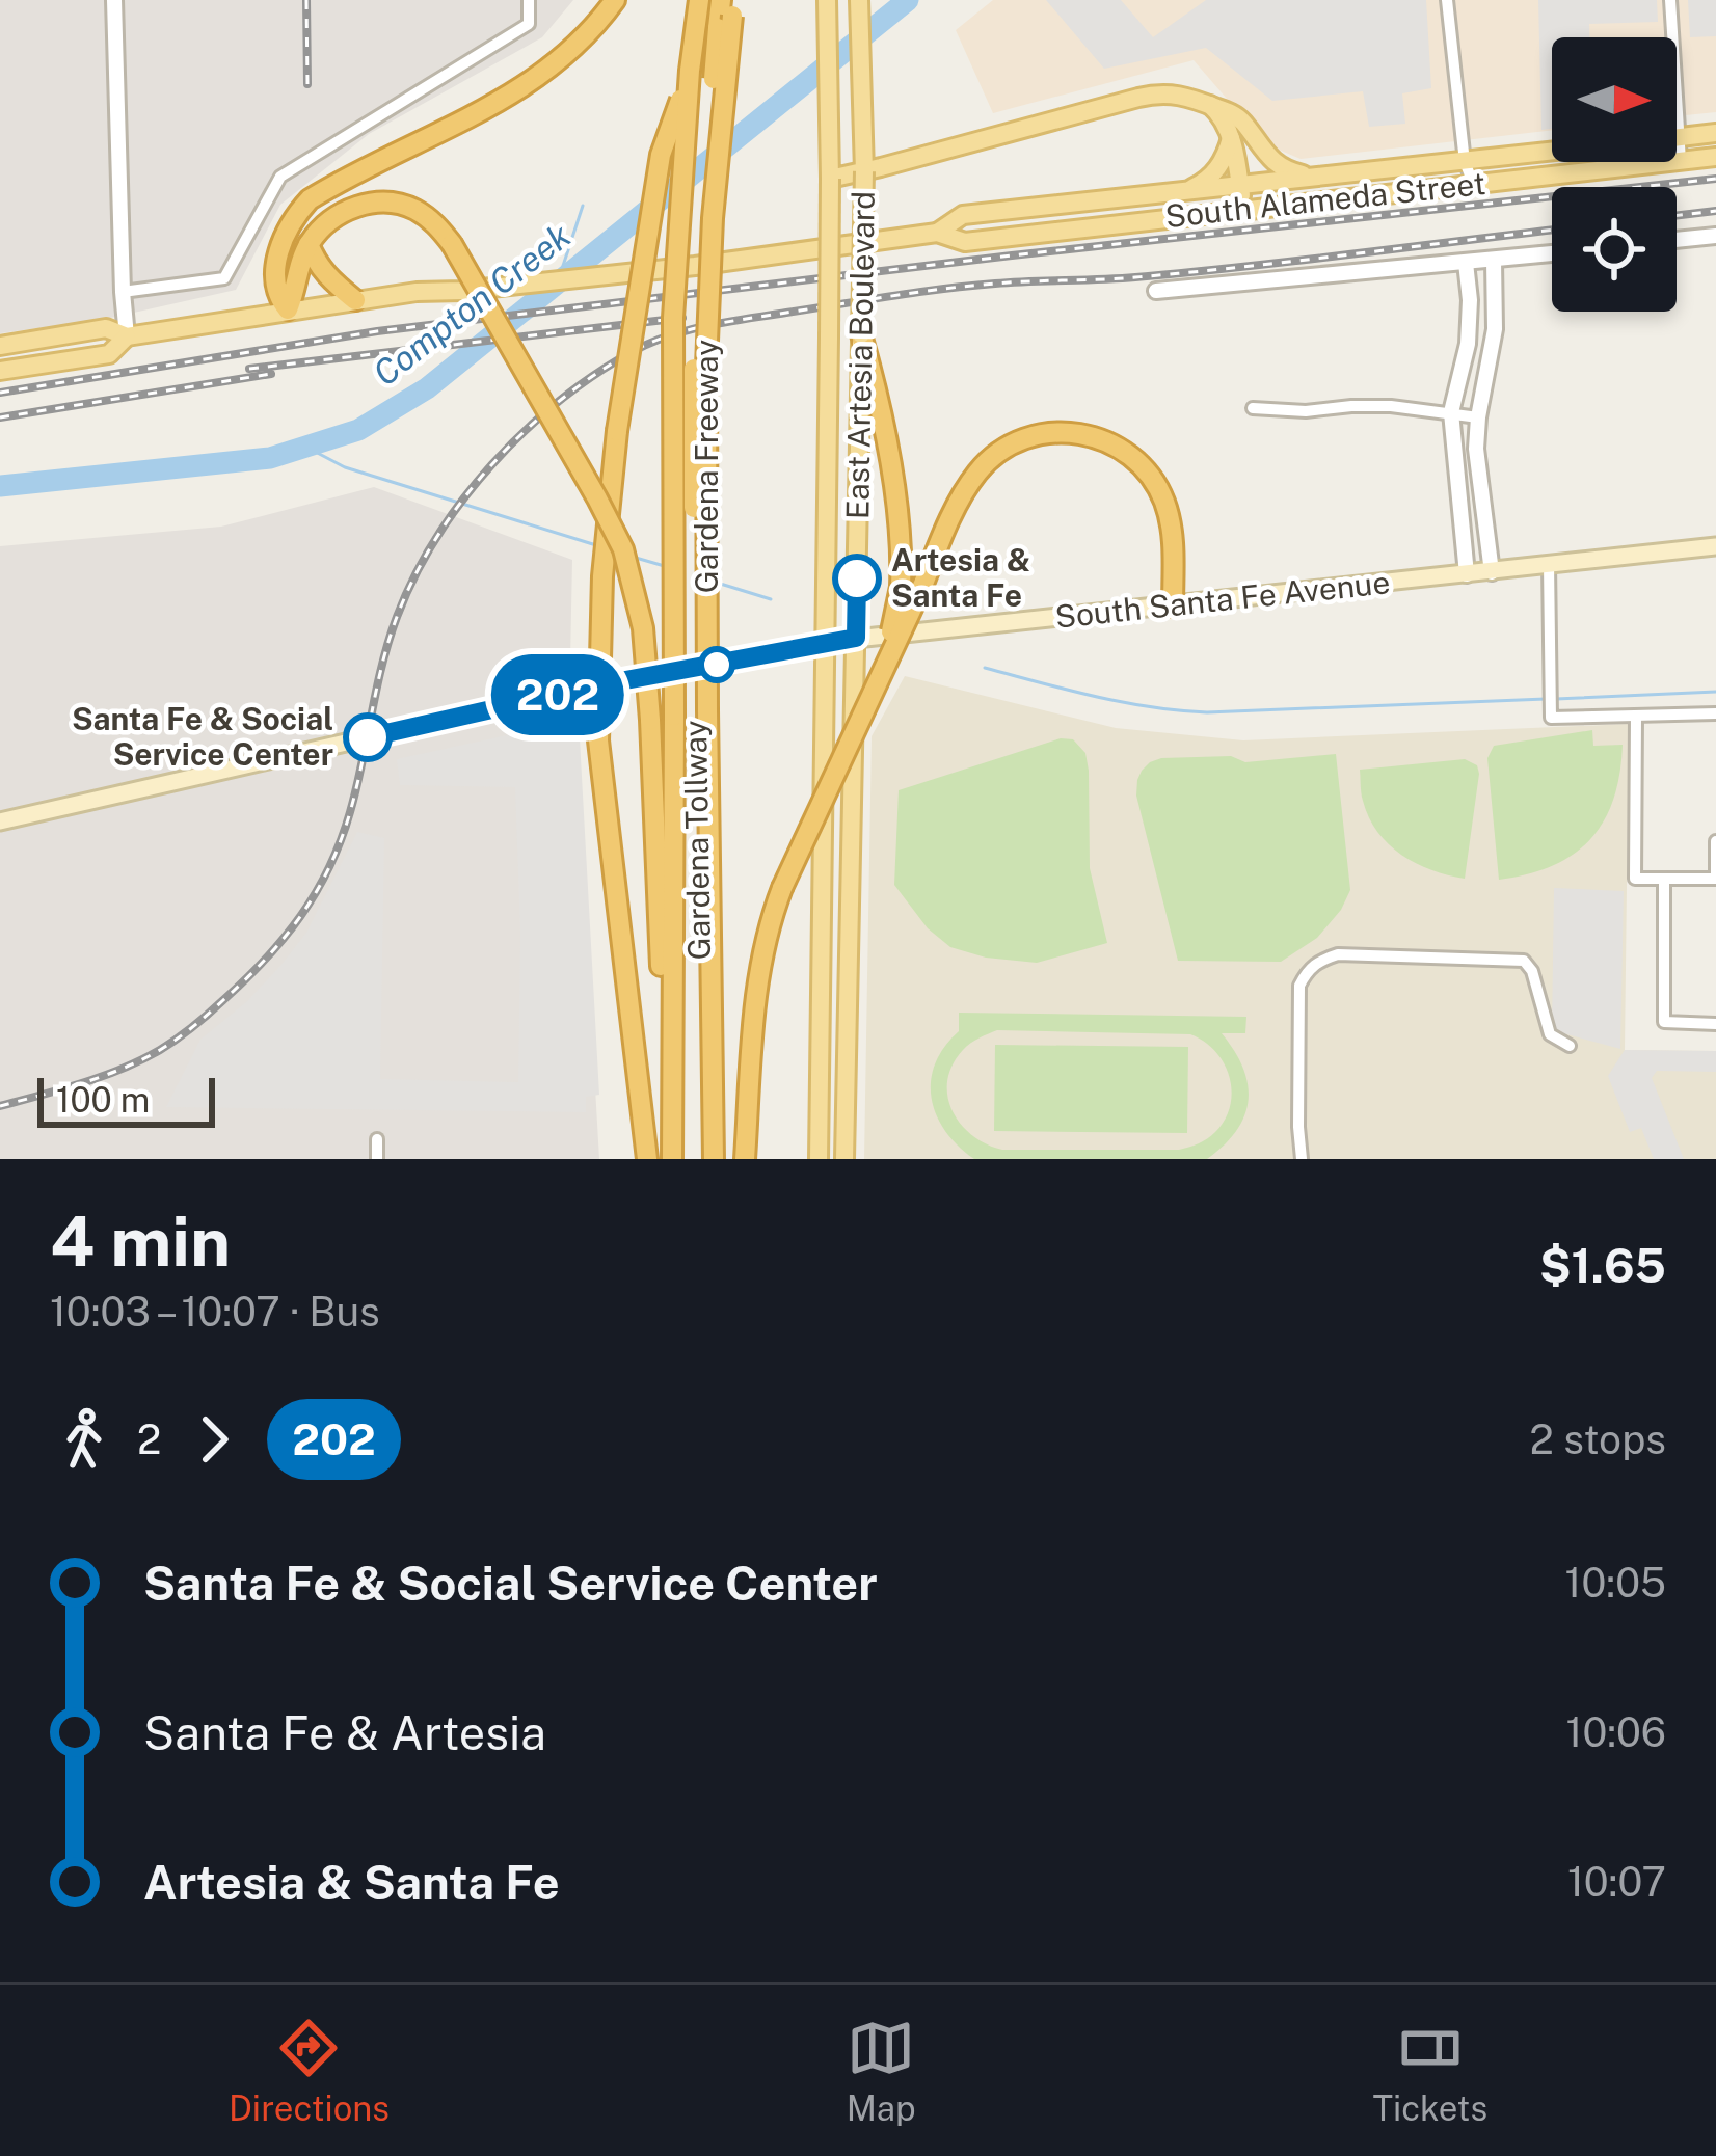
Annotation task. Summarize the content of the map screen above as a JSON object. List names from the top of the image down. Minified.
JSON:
{"streets":{"highway":["Gardena Freeway","Gardena Tollway"],"main road":["South Alameda Street","East Artesia Boulevard","South Santa Fe Avenue"]},"crossings":[["East Artesia Boulevard","South Santa Fe Avenue"],["Gardena Freeway","Gardena Tollway"]],"water":["Compton Creek"],"places":["Artesia & Santa Fe","Santa Fe & Social Service Center"],"lines":["bus line 202"],"scale_bar":"100 m","north":"right","page":{"on_map":"202","scale":"100 m","heading":["4 min","10:03 – 10:07 · Bus","$1.65"],"legs":["2","202","2 stops"],"list":[{"name":"Santa Fe & Social Service Center","value":"10:05"},{"name":"Santa Fe & Artesia","value":"10:06"},{"name":"Artesia & Santa Fe","value":"10:07"}],"tabs":["Directions","Map","Tickets"]}}
